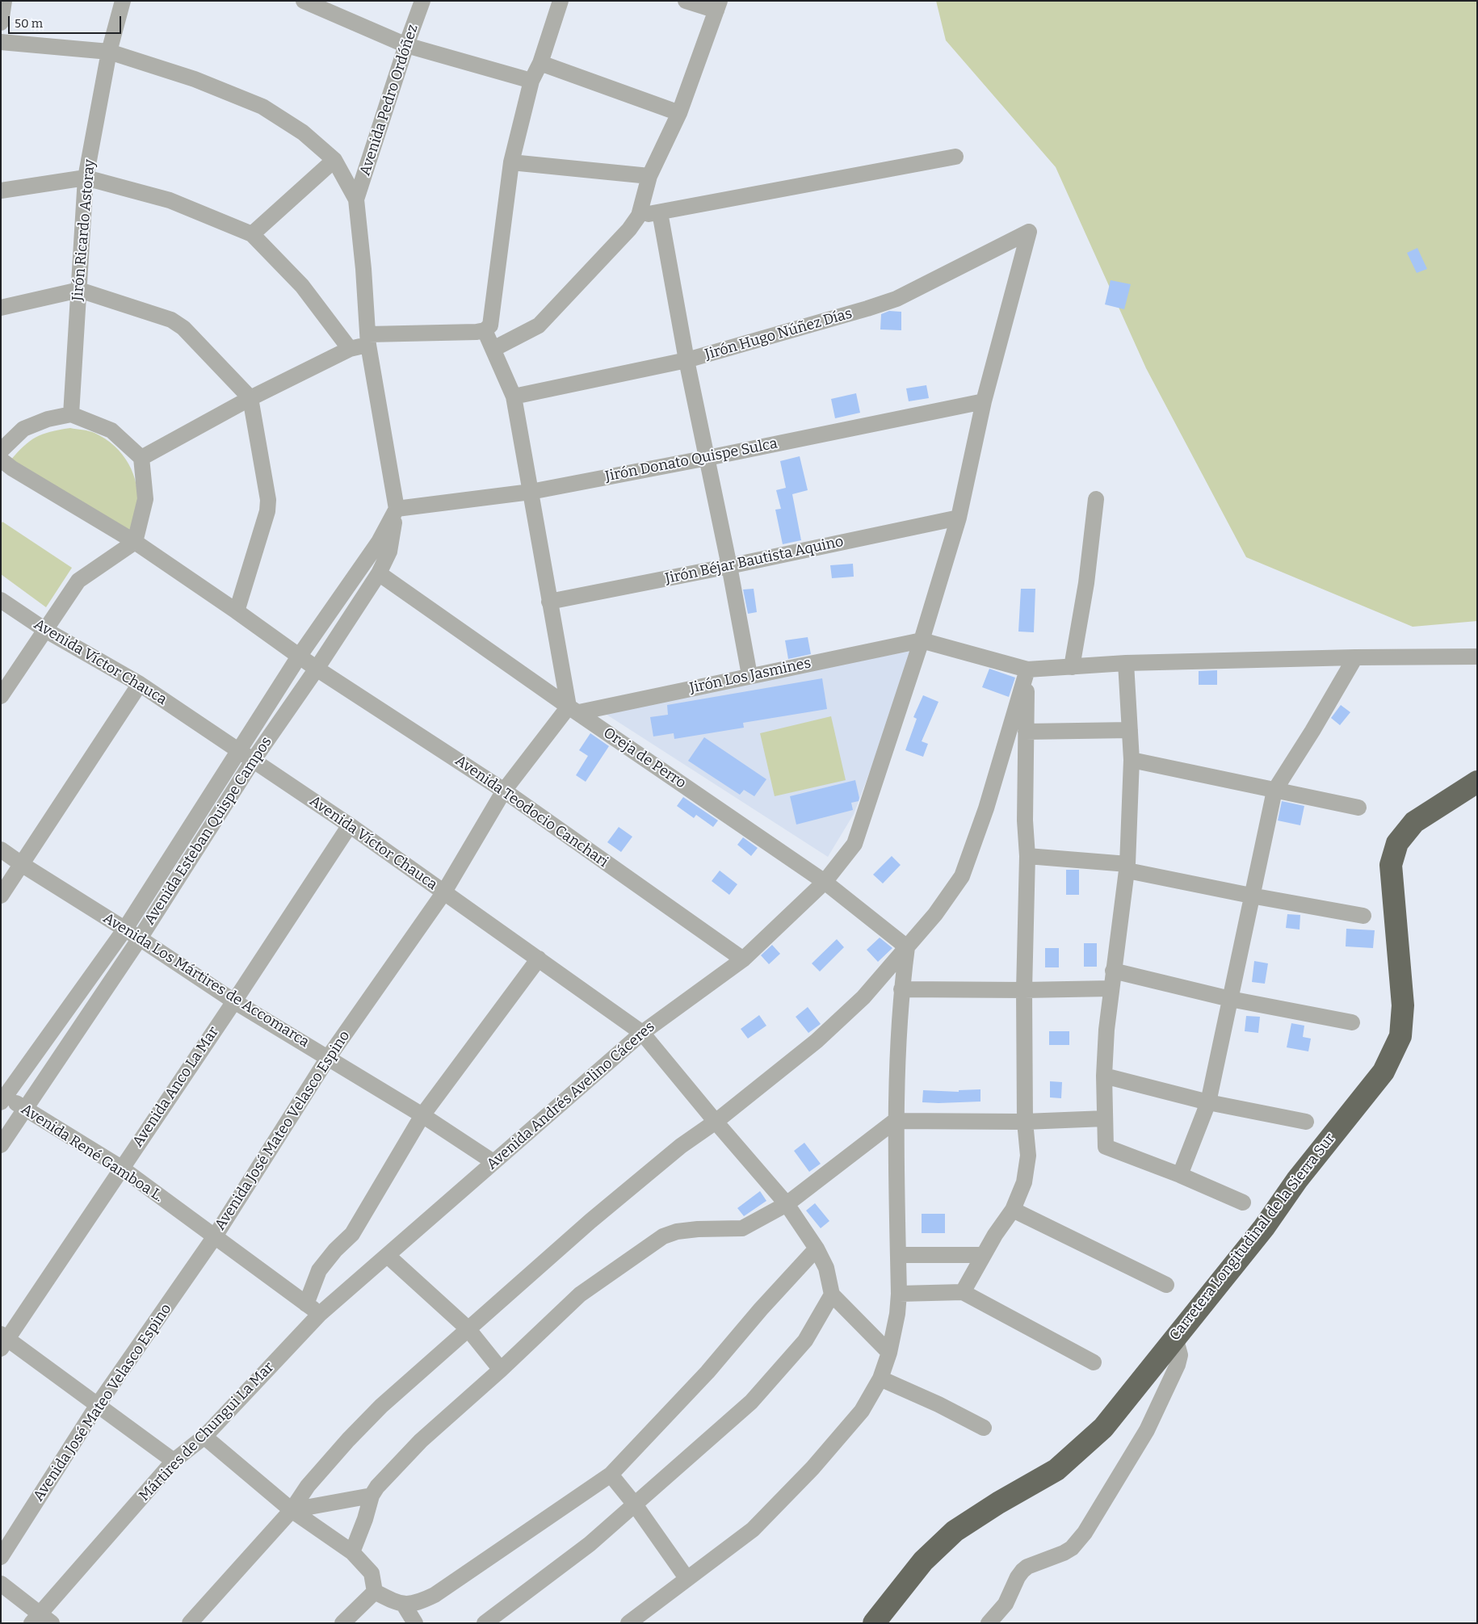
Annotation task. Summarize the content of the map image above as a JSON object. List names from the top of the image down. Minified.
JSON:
{"streets":{"highway":["Carretera Longitudinal de la Sierra Sur"],"street":["Avenida Pedro Ordóñez","Jirón Ricardo Astoray","Jirón Hugo Núñez Días","Jirón Donato Quispe Sulca","Jirón Béjar Bautista Aquino","Avenida Víctor Chauca","Jirón Los Jasmines","Oreja de Perro","Avenida Teodocio Canchari","Avenida Esteban Quispe Campos","Avenida Los Mártires de Accomarca","Avenida Anco La Mar","Avenida Andrés Avelino Cáceres","Avenida José Mateo Velasco Espino","Avenida René Gamboa L.","Mártires de Chungui La Mar"]},"crossings":[["Avenida Pedro Ordóñez","Avenida Esteban Quispe Campos"],["Jirón Hugo Núñez Días","Avenida Andrés Avelino Cáceres"],["Jirón Donato Quispe Sulca","Avenida Esteban Quispe Campos"],["Jirón Donato Quispe Sulca","Avenida Andrés Avelino Cáceres"],["Jirón Béjar Bautista Aquino","Avenida Andrés Avelino Cáceres"],["Avenida Víctor Chauca","Avenida Esteban Quispe Campos"],["Avenida Víctor Chauca","Avenida Anco La Mar"],["Avenida Víctor Chauca","Avenida Andrés Avelino Cáceres"],["Avenida Víctor Chauca","Avenida José Mateo Velasco Espino"],["Jirón Los Jasmines","Oreja de Perro"],["Jirón Los Jasmines","Avenida Andrés Avelino Cáceres"],["Jirón Los Jasmines","Avenida José Mateo Velasco Espino"],["Oreja de Perro","Avenida Esteban Quispe Campos"],["Oreja de Perro","Avenida Andrés Avelino Cáceres"],["Oreja de Perro","Avenida José Mateo Velasco Espino"],["Avenida Teodocio Canchari","Avenida Esteban Quispe Campos"],["Avenida Teodocio Canchari","Avenida Andrés Avelino Cáceres"],["Avenida Teodocio Canchari","Avenida José Mateo Velasco Espino"],["Avenida Esteban Quispe Campos","Avenida Los Mártires de Accomarca"],["Avenida Esteban Quispe Campos","Avenida René Gamboa L."],["Avenida Los Mártires de Accomarca","Avenida Anco La Mar"],["Avenida Los Mártires de Accomarca","Avenida Andrés Avelino Cáceres"],["Avenida Los Mártires de Accomarca","Avenida José Mateo Velasco Espino"],["Avenida Anco La Mar","Avenida René Gamboa L."],["Avenida Andrés Avelino Cáceres","Avenida René Gamboa L."],["Avenida Andrés Avelino Cáceres","Mártires de Chungui La Mar"],["Avenida José Mateo Velasco Espino","Avenida René Gamboa L."],["Avenida René Gamboa L.","Mártires de Chungui La Mar"]],"scale_bar":"50 m"}
